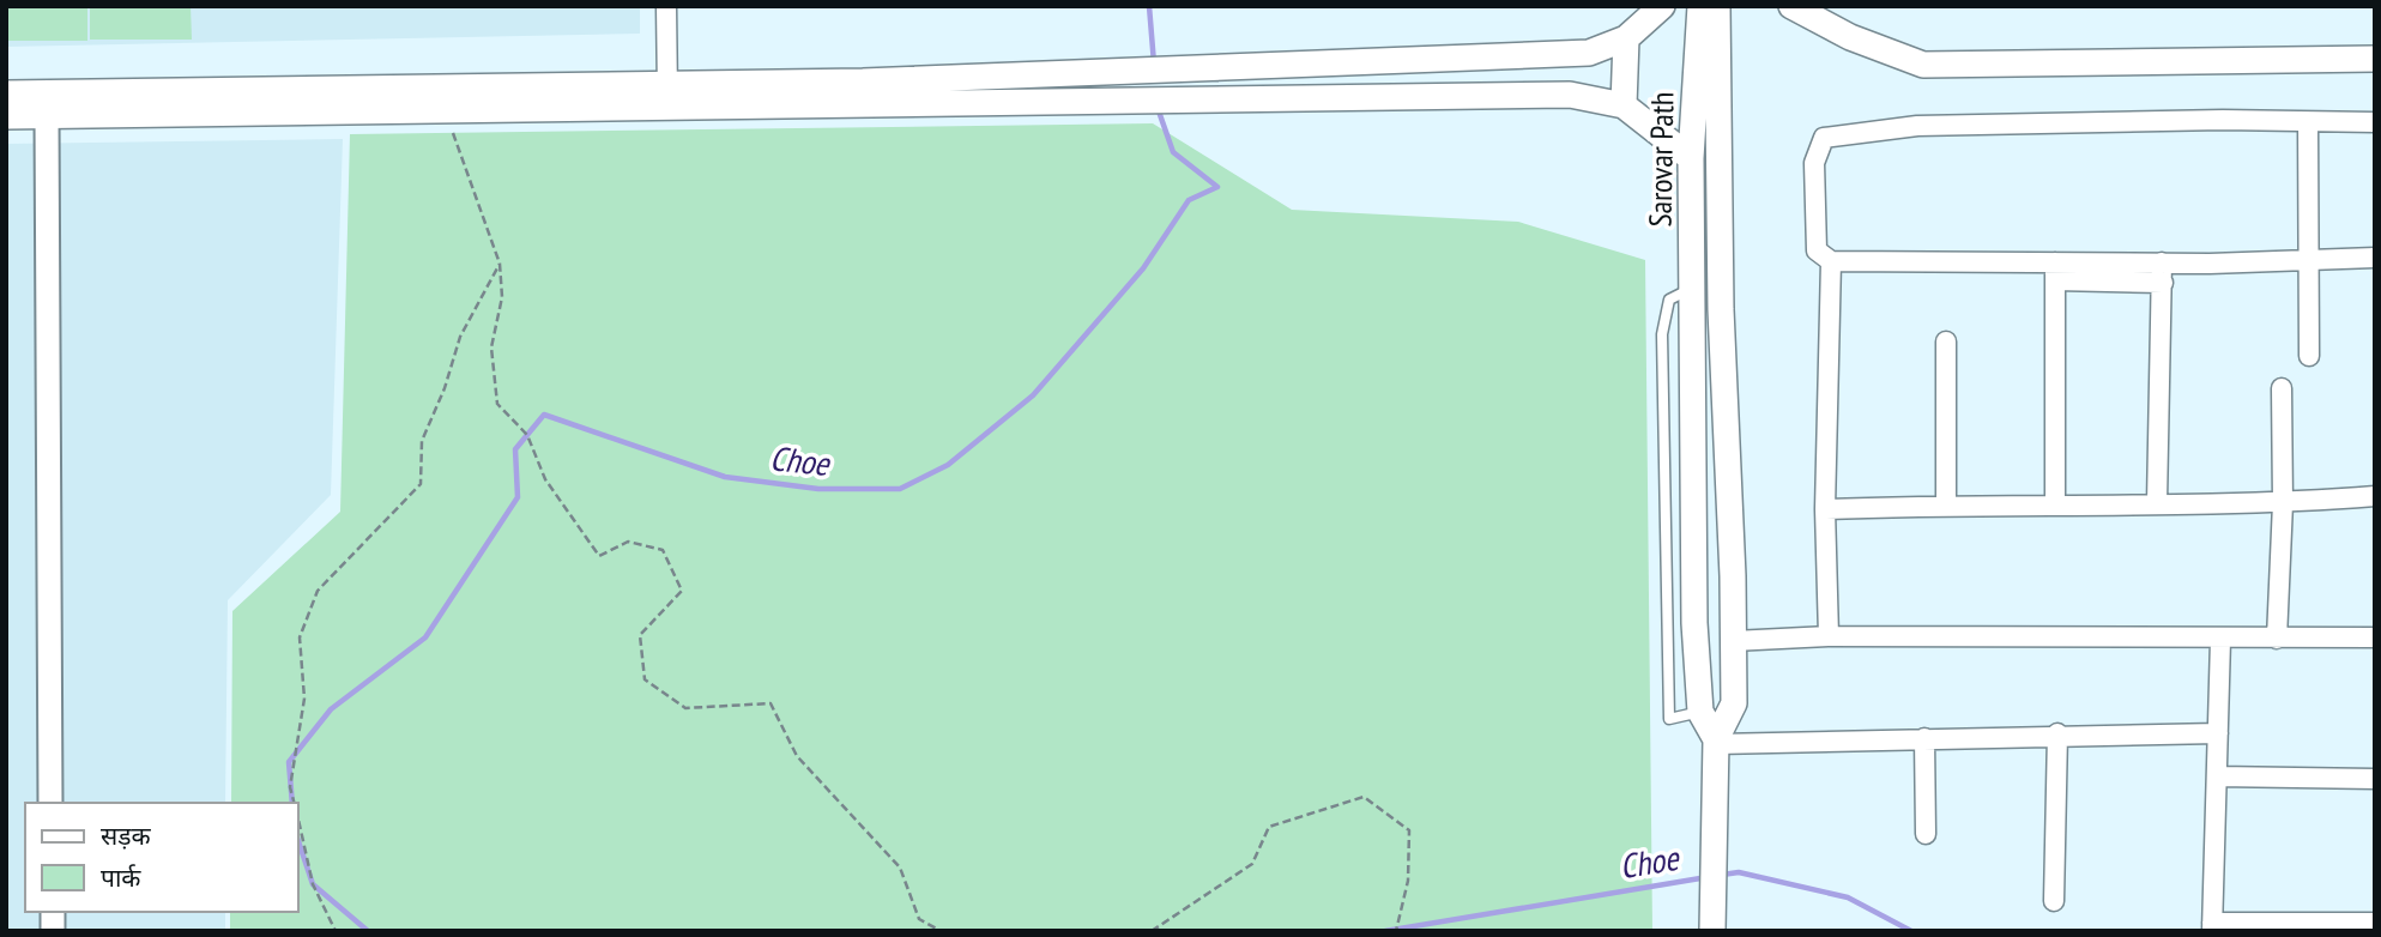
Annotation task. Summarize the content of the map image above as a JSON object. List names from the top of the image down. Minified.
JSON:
{"streets":{"main road":["Sarovar Path"]},"water":["Choe"],"legend":["सड़क","पार्क"]}
